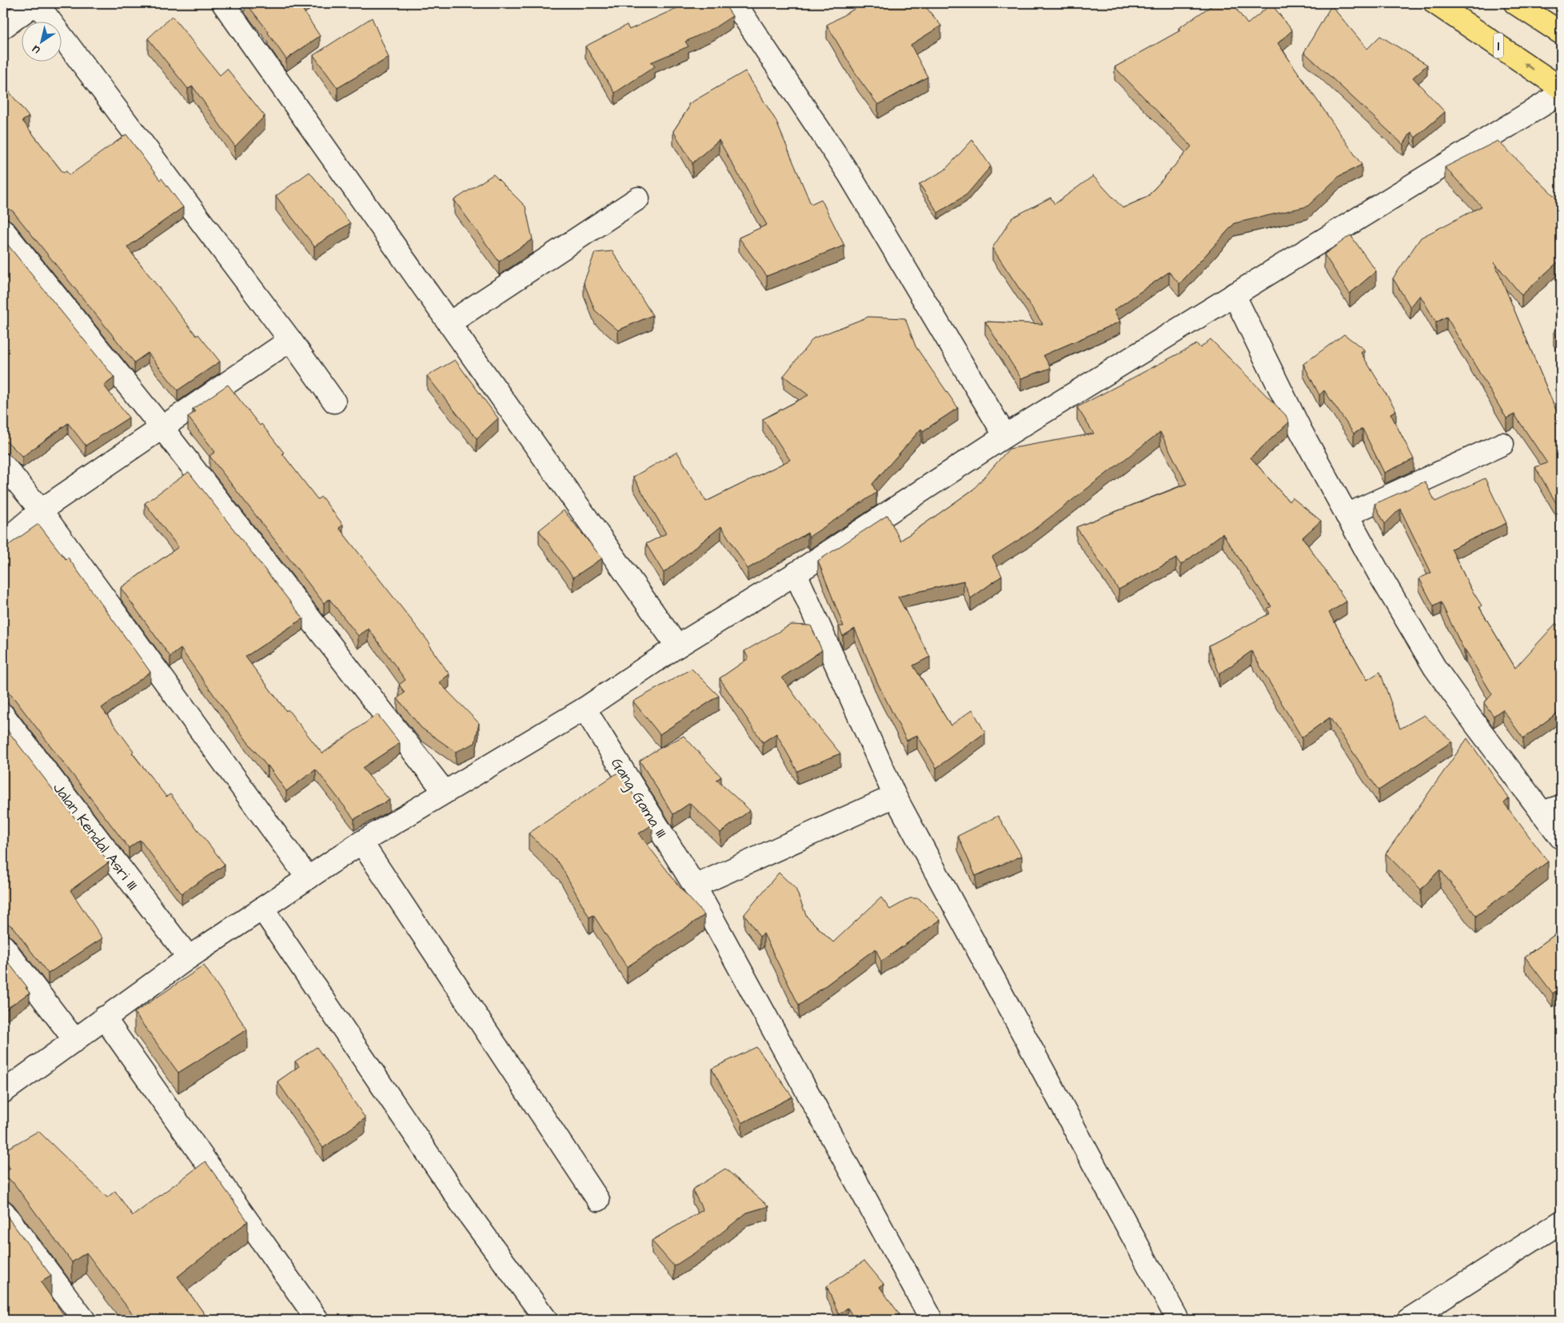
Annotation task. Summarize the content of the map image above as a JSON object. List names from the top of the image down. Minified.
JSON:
{"streets":{"highway":["1"],"street":["Gang Gama III","Jalan Kendal Asri III"]},"north":"bottom left"}
